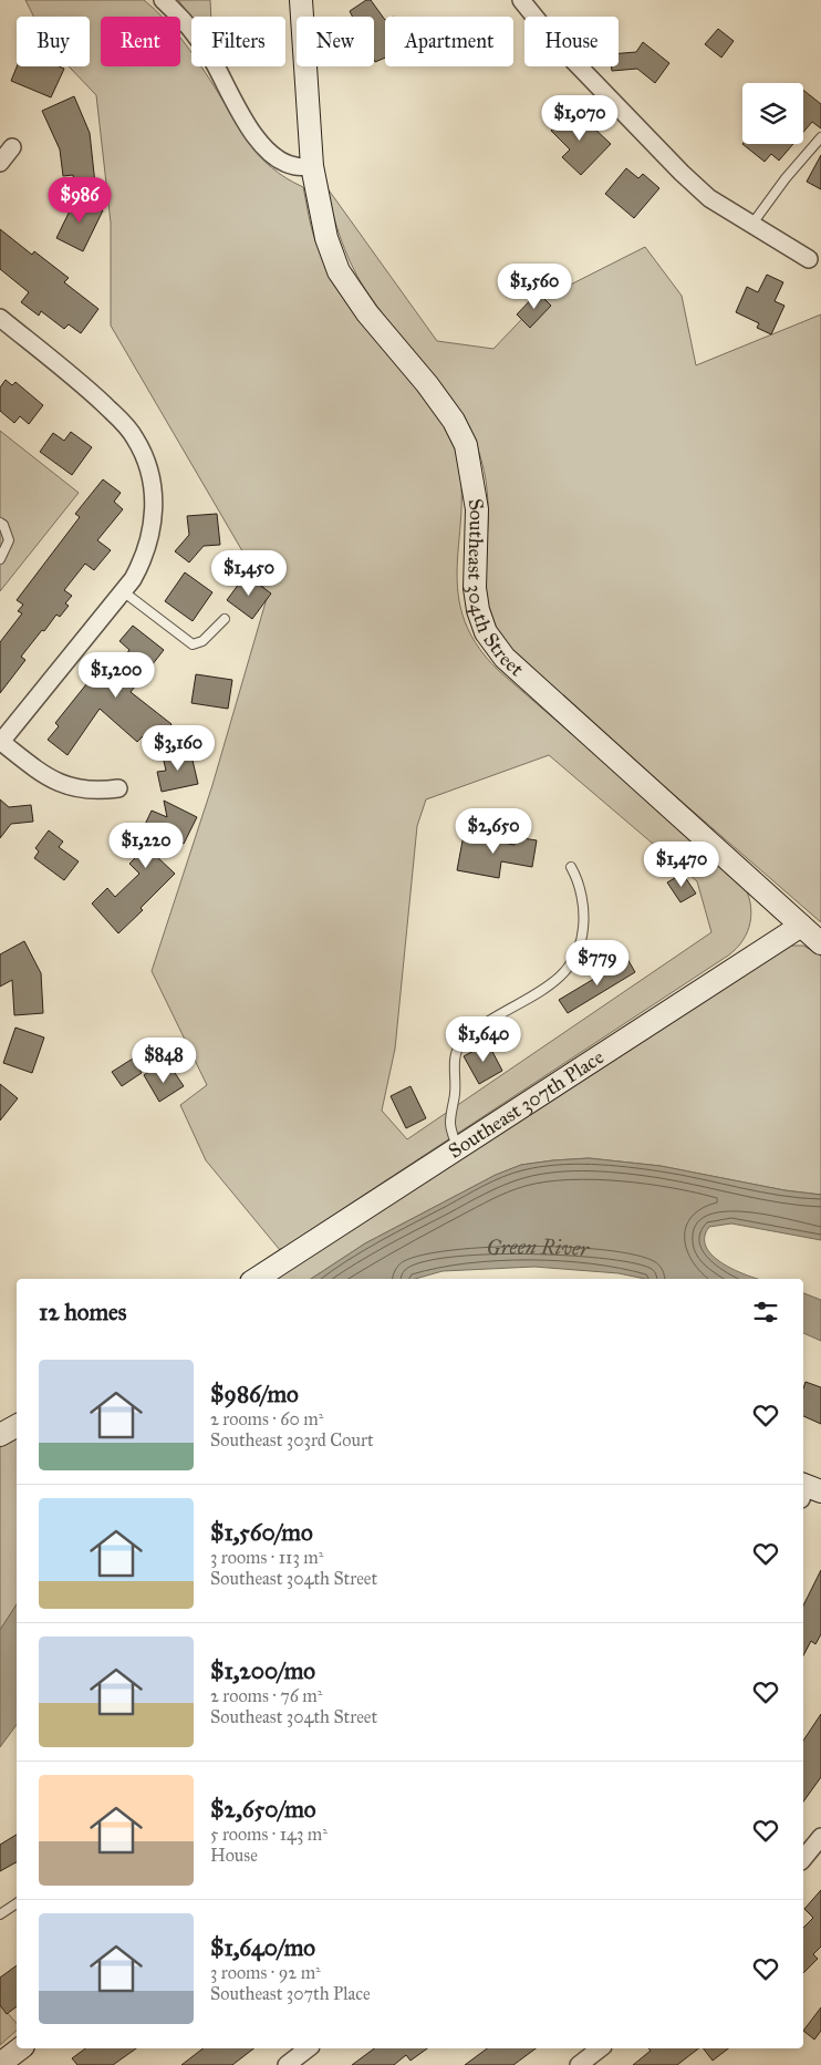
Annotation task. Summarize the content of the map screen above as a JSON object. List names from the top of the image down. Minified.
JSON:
{"streets":{"street":["Southeast 304th Street","Southeast 307th Place"]},"crossings":[["Southeast 304th Street","Southeast 307th Place"]],"water":["Green River"],"page":{"chip":["Buy","Rent","Filters","New","Apartment","House"],"price":["$1,070","$986","$1,560","$1,450","$1,200","$3,160","$2,650","$1,220","$1,470","$779","$1,640","$848"],"heading":"12 homes","list":[{"name":"$986/mo","note":"2 rooms · 60 m² · Southeast 303rd Court"},{"name":"$1,560/mo","note":"3 rooms · 113 m² · Southeast 304th Street"},{"name":"$1,200/mo","note":"2 rooms · 76 m² · Southeast 304th Street"},{"name":"$2,650/mo","note":"5 rooms · 143 m² · House"},{"name":"$1,640/mo","note":"3 rooms · 92 m² · Southeast 307th Place"}]}}
